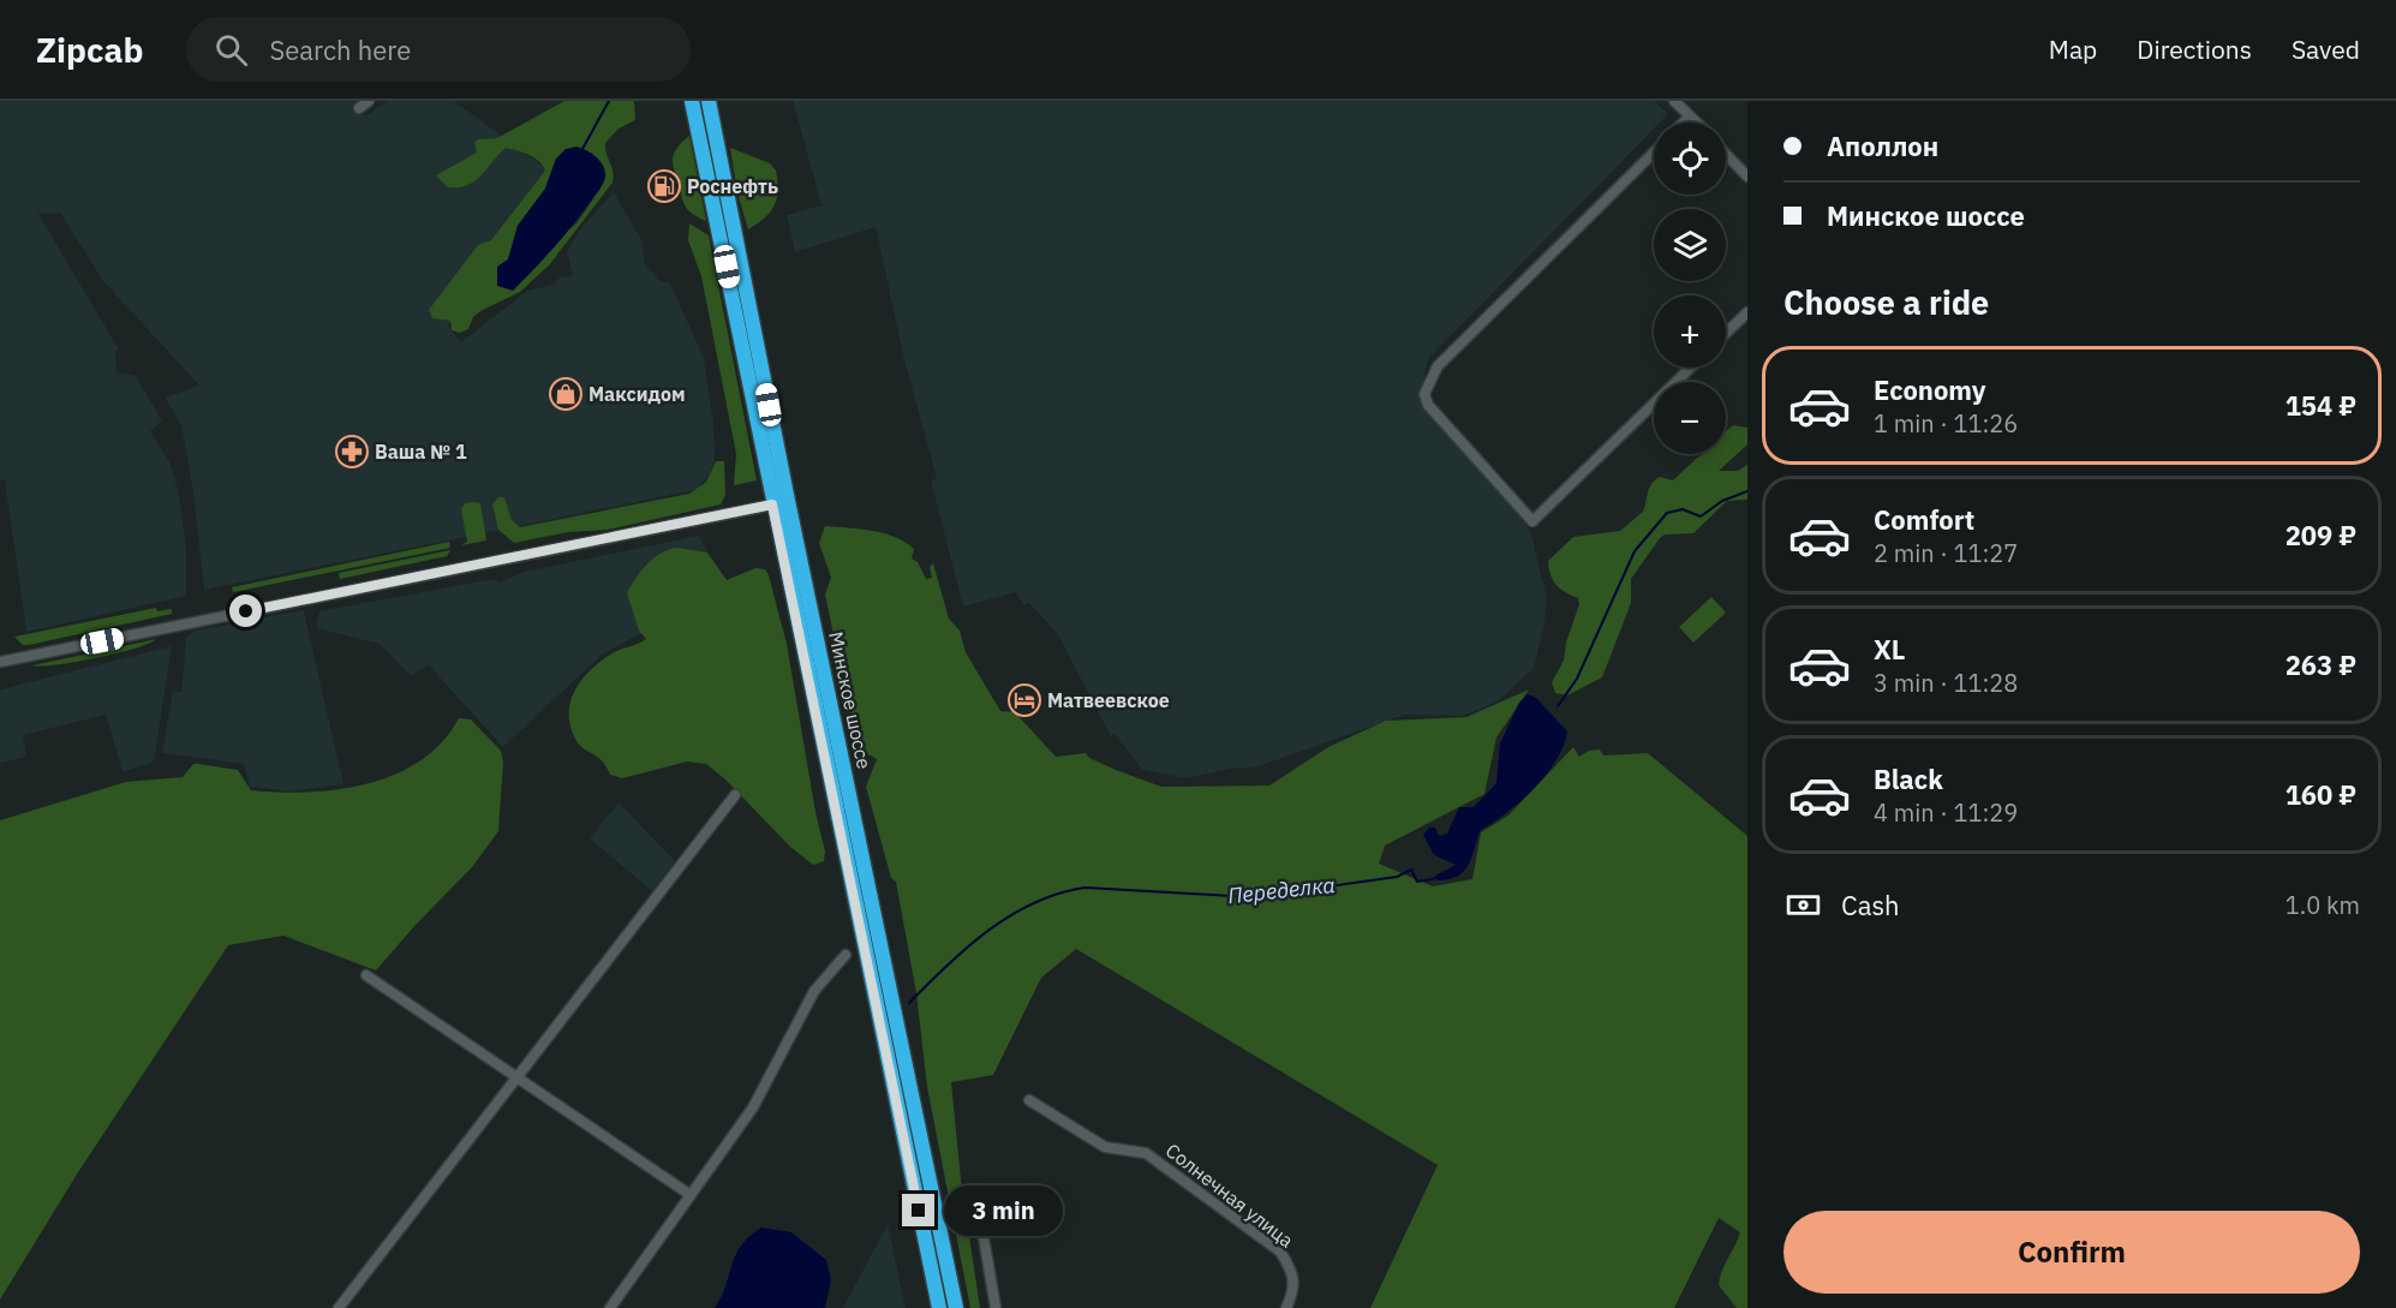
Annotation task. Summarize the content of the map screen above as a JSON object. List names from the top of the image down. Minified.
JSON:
{"streets":{"highway":["Минское шоссе"],"street":["Солнечная улица"]},"water":["Переделка"],"places":{"fuel station":["Роснефть"],"shop":["Максидом"],"pharmacy":["Ваша № 1"],"hotel":["Матвеевское"]},"page":{"header":"Zipcab","search":"Search here","nav":["Map","Directions","Saved"],"banner":["Аполлон","Минское шоссе"],"map_buttons":["+","−"],"heading":"Choose a ride","list":[{"name":"Economy","note":"1 min · 11:26","value":"154 ₽"},{"name":"Comfort","note":"2 min · 11:27","value":"209 ₽"},{"name":"XL","note":"3 min · 11:28","value":"263 ₽"},{"name":"Black","note":"4 min · 11:29","value":"160 ₽"}],"pay":["Cash","1.0 km"],"bubble":"3 min","buttons":"Confirm"}}
